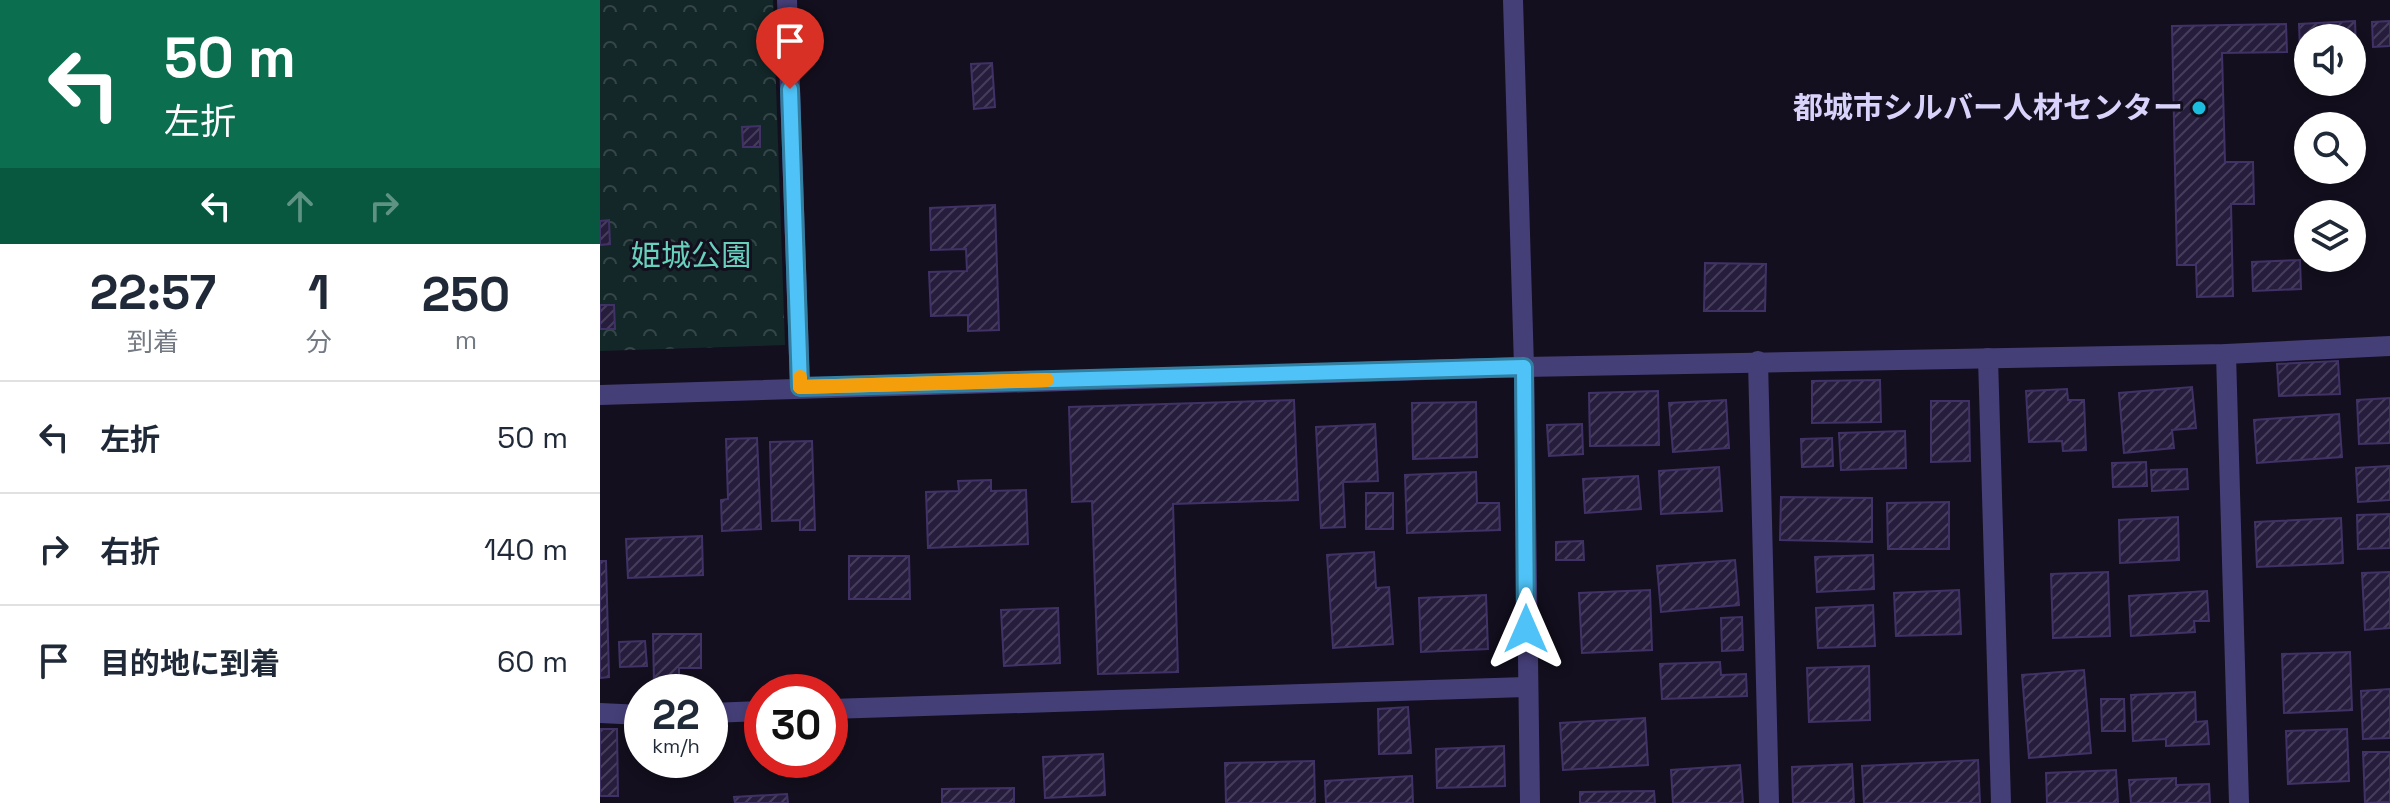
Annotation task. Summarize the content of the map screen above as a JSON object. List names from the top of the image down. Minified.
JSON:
{"parks":["姫城公園"],"places":["都城市シルバー人材センター"],"page":{"turn":["50 m","左折"],"eta":["22:57","到着","1","分","250","m"],"list":[{"name":"左折","value":"50 m"},{"name":"右折","value":"140 m"},{"name":"目的地に到着","value":"60 m"}],"speed":"22 km/h","limit":"30"}}
